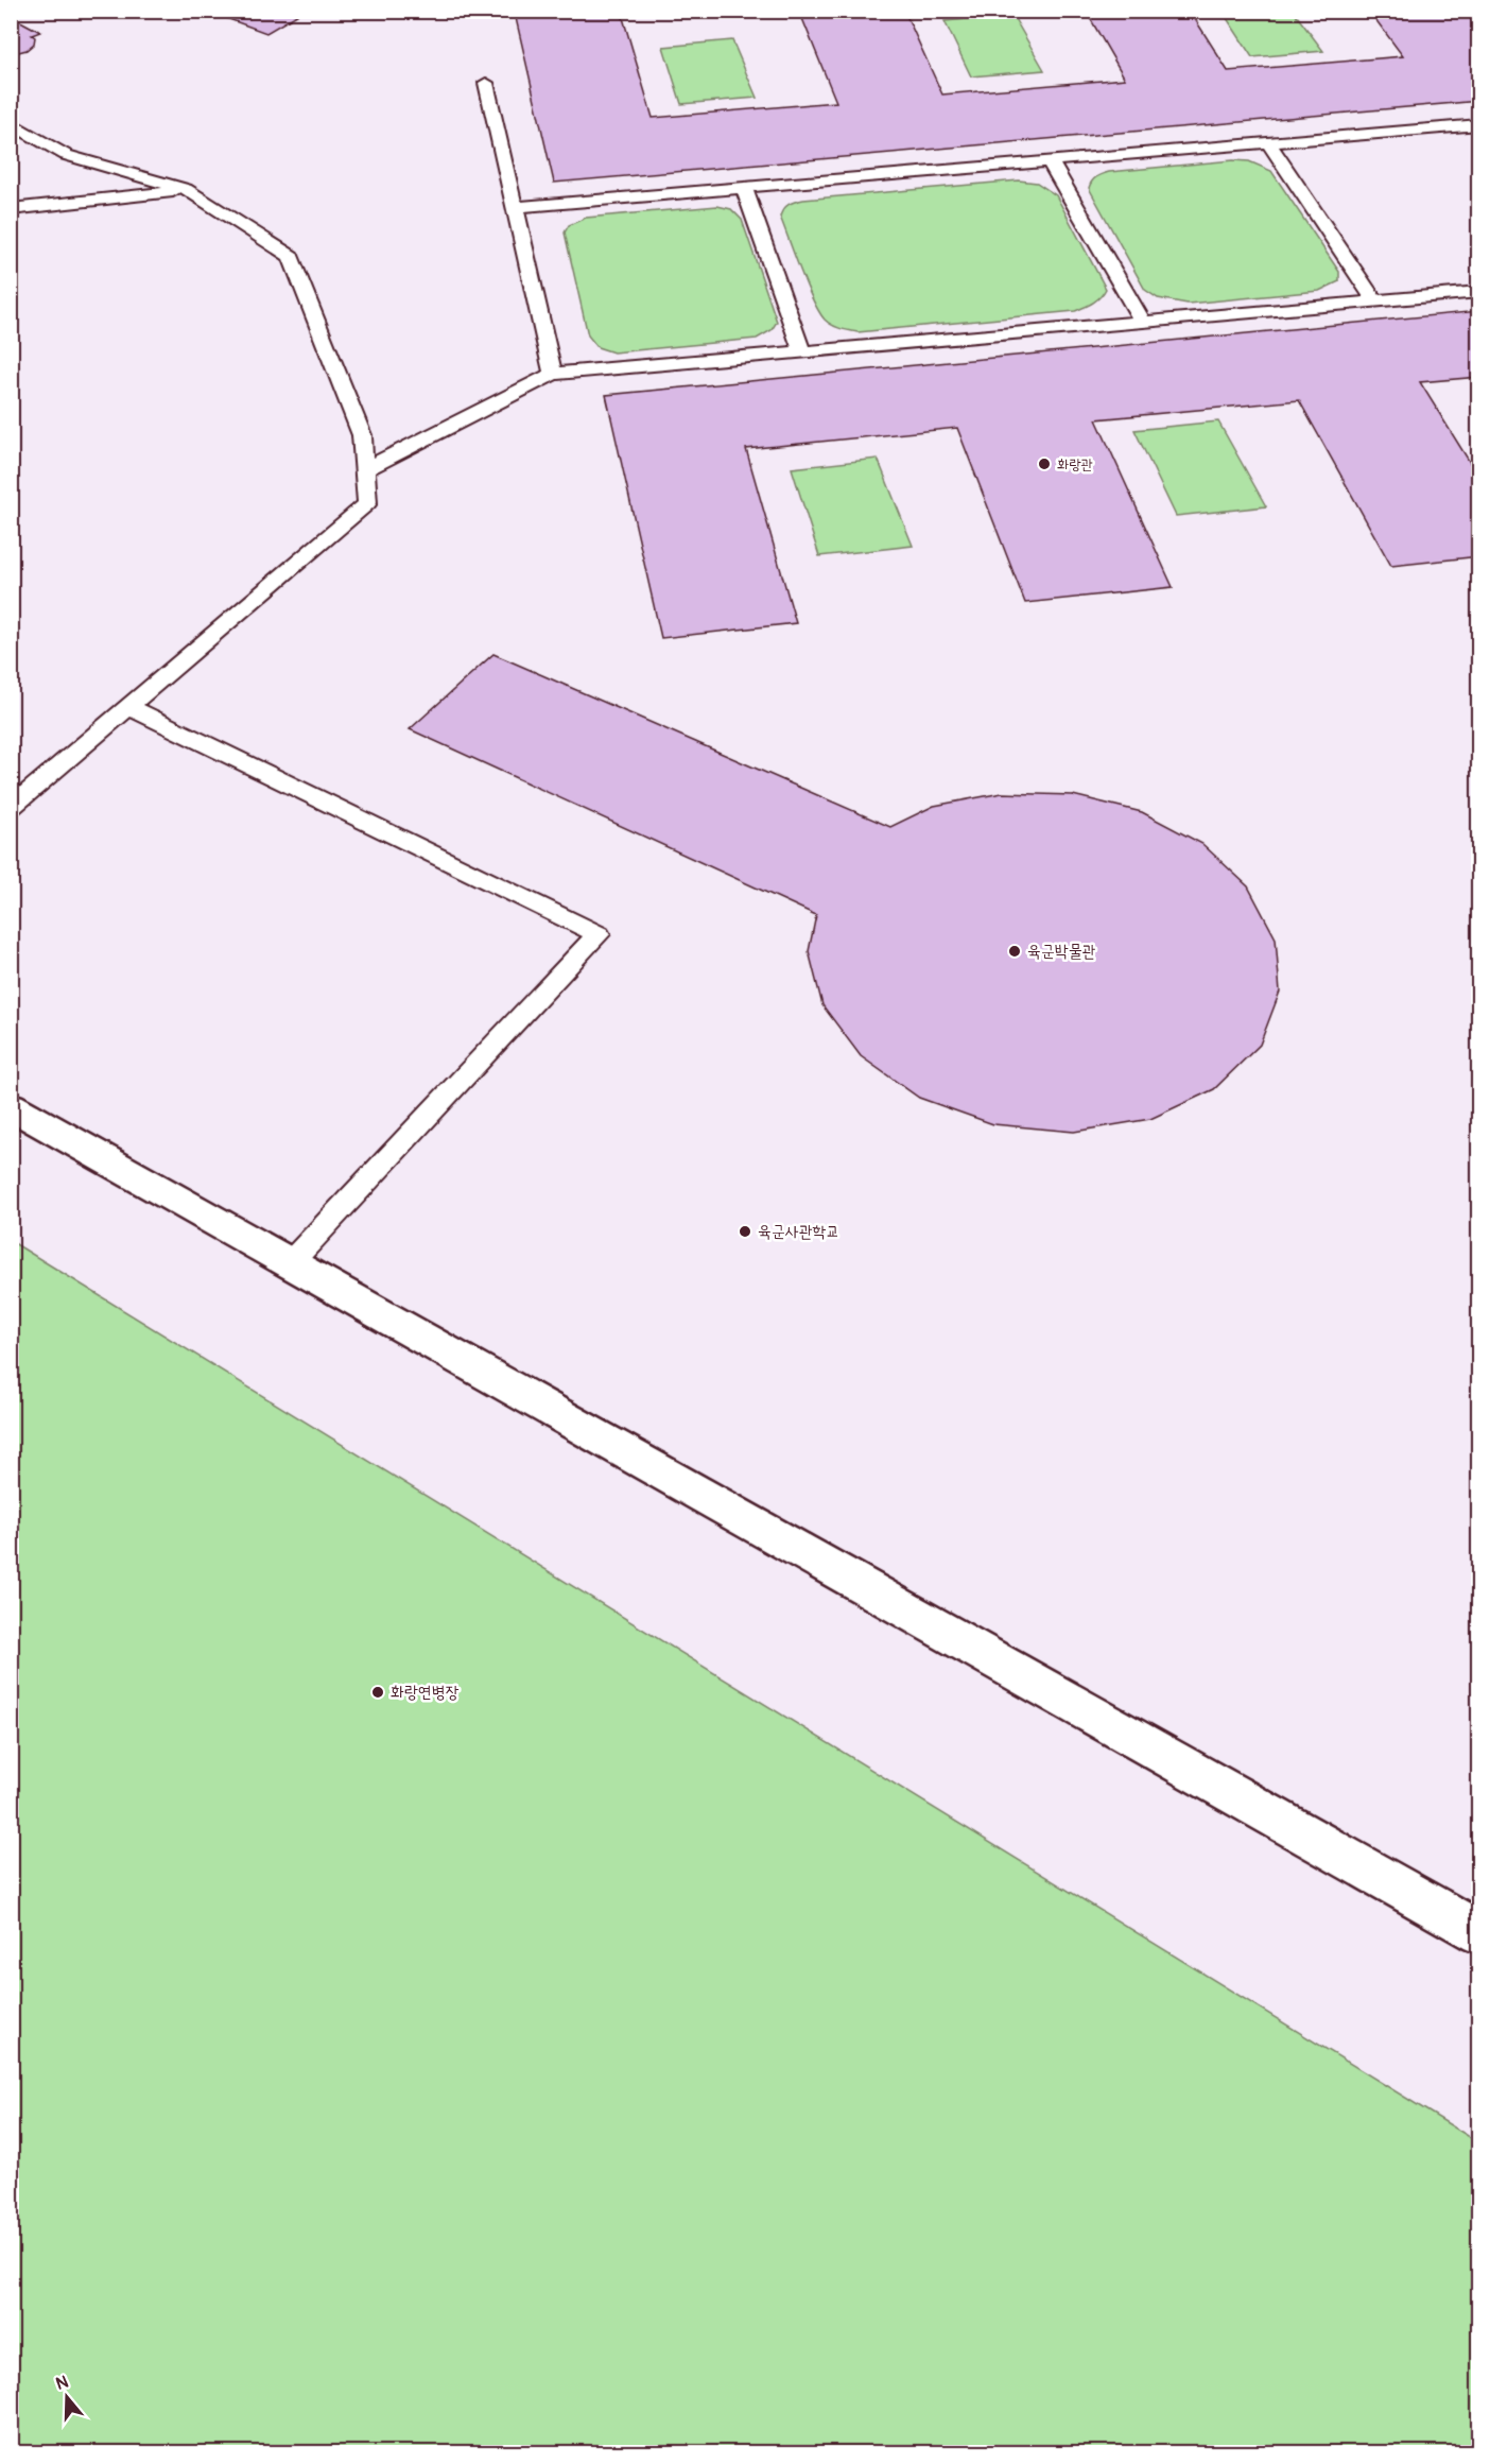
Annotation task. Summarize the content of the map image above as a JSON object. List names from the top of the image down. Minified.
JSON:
{"places":["화랑관","육군박물관","육군사관학교","화랑연병장"],"north":"top"}
